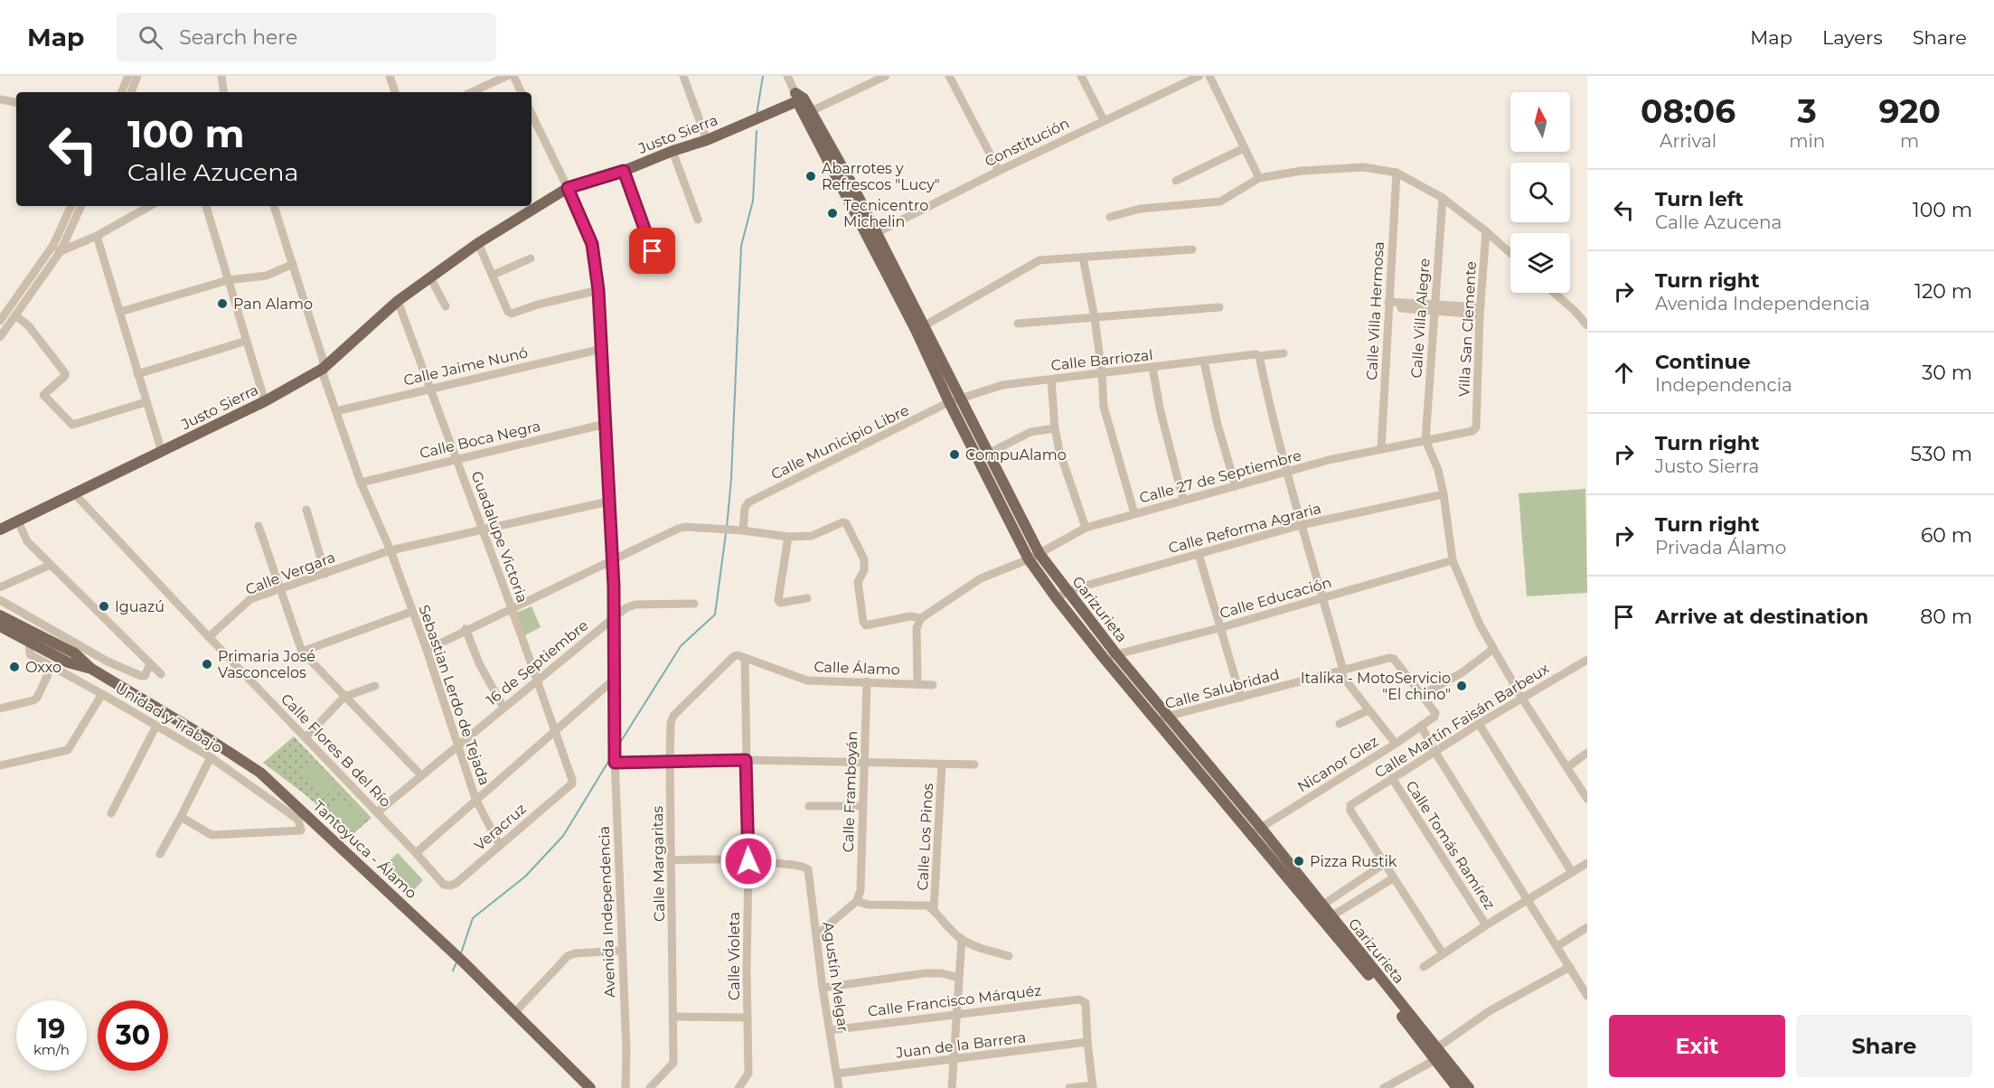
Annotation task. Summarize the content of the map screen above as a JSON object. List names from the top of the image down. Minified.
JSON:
{"streets":{"main road":["Justo Sierra","Garizurieta","Tantoyuca - Álamo"],"street":["Constitución","Calle Villa Hermosa","Calle Villa Alegre","Villa San Clemente","Calle Barriozal","Calle Jaime Nunó","Calle Boca Negra","Calle Municipio Libre","Calle 27 de Septiembre","Calle Reforma Agraria","Guadalupe Victoria","Calle Vergara","Calle Educación","16 de Septiembre","Calle Álamo","Calle Salubridad","Sebastian Lerdo de Tejada","Unidad y Trabajo","Calle Martín Faisán Barbeux","Calle Flores B del Río","Nicanor Glez","Calle Framboyán","Veracruz","Calle Los Pinos","Calle Tomás Ramírez","Calle Margaritas","Avenida Independencia","Calle Violeta","Agustín Melgar","Calle Francisco Márquéz","Juan de la Barrera"]},"crossings":[["Justo Sierra","Guadalupe Victoria"],["Justo Sierra","Garizurieta"],["Justo Sierra","Sebastian Lerdo de Tejada"],["Justo Sierra","Calle Flores B del Río"],["Justo Sierra","Avenida Independencia"],["Constitución","Garizurieta"],["Calle Villa Hermosa","Calle 27 de Septiembre"],["Calle Villa Alegre","Calle 27 de Septiembre"],["Villa San Clemente","Calle 27 de Septiembre"],["Calle Barriozal","Calle Municipio Libre"],["Calle Barriozal","Garizurieta"],["Calle Jaime Nunó","Guadalupe Victoria"],["Calle Jaime Nunó","Sebastian Lerdo de Tejada"],["Calle Jaime Nunó","Avenida Independencia"],["Calle Boca Negra","Guadalupe Victoria"],["Calle Boca Negra","Sebastian Lerdo de Tejada"],["Calle Boca Negra","Avenida Independencia"],["Calle Municipio Libre","Garizurieta"],["Calle 27 de Septiembre","Garizurieta"],["Calle Reforma Agraria","Garizurieta"],["Guadalupe Victoria","Calle Vergara"],["Guadalupe Victoria","16 de Septiembre"],["Guadalupe Victoria","Veracruz"],["Calle Vergara","Sebastian Lerdo de Tejada"],["Calle Vergara","Calle Flores B del Río"],["Calle Vergara","Avenida Independencia"],["Calle Educación","Garizurieta"],["Garizurieta","Calle Salubridad"],["Garizurieta","Nicanor Glez"],["16 de Septiembre","Sebastian Lerdo de Tejada"],["16 de Septiembre","Calle Flores B del Río"],["16 de Septiembre","Avenida Independencia"],["Calle Álamo","Calle Framboyán"],["Calle Álamo","Calle Margaritas"],["Calle Álamo","Calle Violeta"],["Calle Salubridad","Nicanor Glez"],["Sebastian Lerdo de Tejada","Veracruz"],["Unidad y Trabajo","Tantoyuca - Álamo"],["Calle Martín Faisán Barbeux","Calle Tomás Ramírez"],["Calle Flores B del Río","Veracruz"],["Calle Violeta","Agustín Melgar"],["Agustín Melgar","Calle Francisco Márquéz"],["Agustín Melgar","Juan de la Barrera"],["Calle Francisco Márquéz","Juan de la Barrera"]],"places":["Abarrotes y Refrescos \"Lucy\"","Tecnicentro Michelin","Pan Alamo","CompuAlamo","Iguazú","Primaria José Vasconcelos","Oxxo","Italika - MotoServicio \"El chino\"","Pizza Rustik"],"north":"top","page":{"header":"Map","search":"Search here","nav":["Map","Layers","Share"],"eta":["08:06","Arrival","3","min","920","m"],"turn":["100 m","Calle Azucena"],"list":[{"name":"Turn left","note":"Calle Azucena","value":"100 m"},{"name":"Turn right","note":"Avenida Independencia","value":"120 m"},{"name":"Continue","note":"Independencia","value":"30 m"},{"name":"Turn right","note":"Justo Sierra","value":"530 m"},{"name":"Turn right","note":"Privada Álamo","value":"60 m"},{"name":"Arrive at destination","value":"80 m"}],"speed":"19 km/h","limit":"30","buttons":["Exit","Share"]}}
